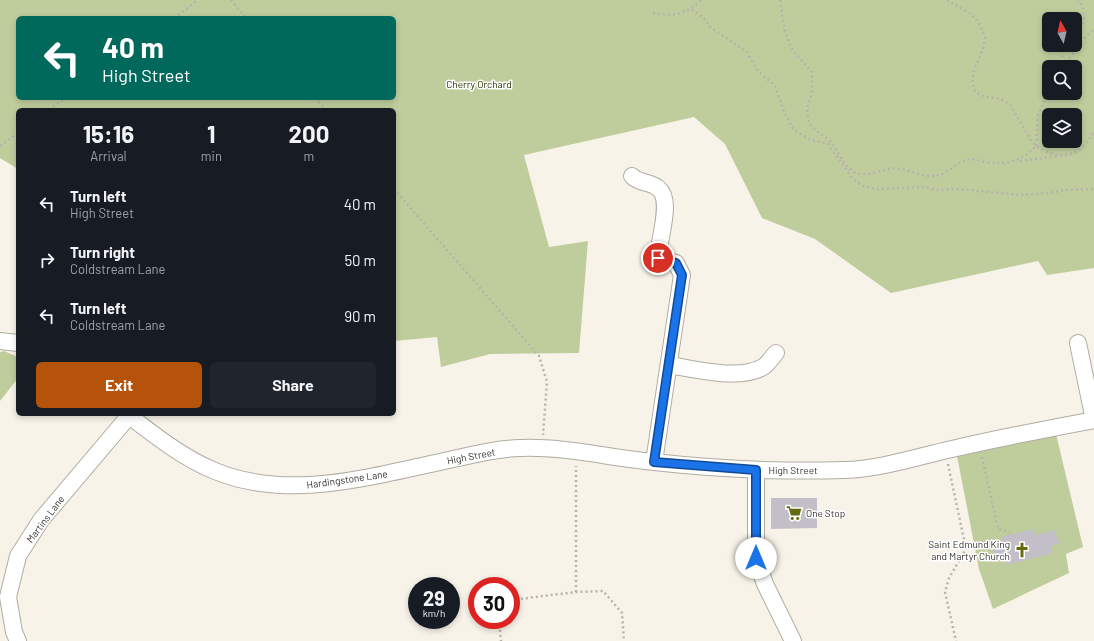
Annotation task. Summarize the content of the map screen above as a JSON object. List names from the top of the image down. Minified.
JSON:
{"streets":{"street":["High Street","Hardingstone Lane","Martins Lane"]},"crossings":[["High Street","Hardingstone Lane"]],"parks":["Cherry Orchard"],"places":{"supermarket":["One Stop"],"church":["Saint Edmund King and Martyr Church"]},"north":"top","page":{"turn":["40 m","High Street"],"eta":["15:16","Arrival","1","min","200","m"],"list":[{"name":"Turn left","note":"High Street","value":"40 m"},{"name":"Turn right","note":"Coldstream Lane","value":"50 m"},{"name":"Turn left","note":"Coldstream Lane","value":"90 m"}],"buttons":["Exit","Share"],"speed":"29 km/h","limit":"30"}}
